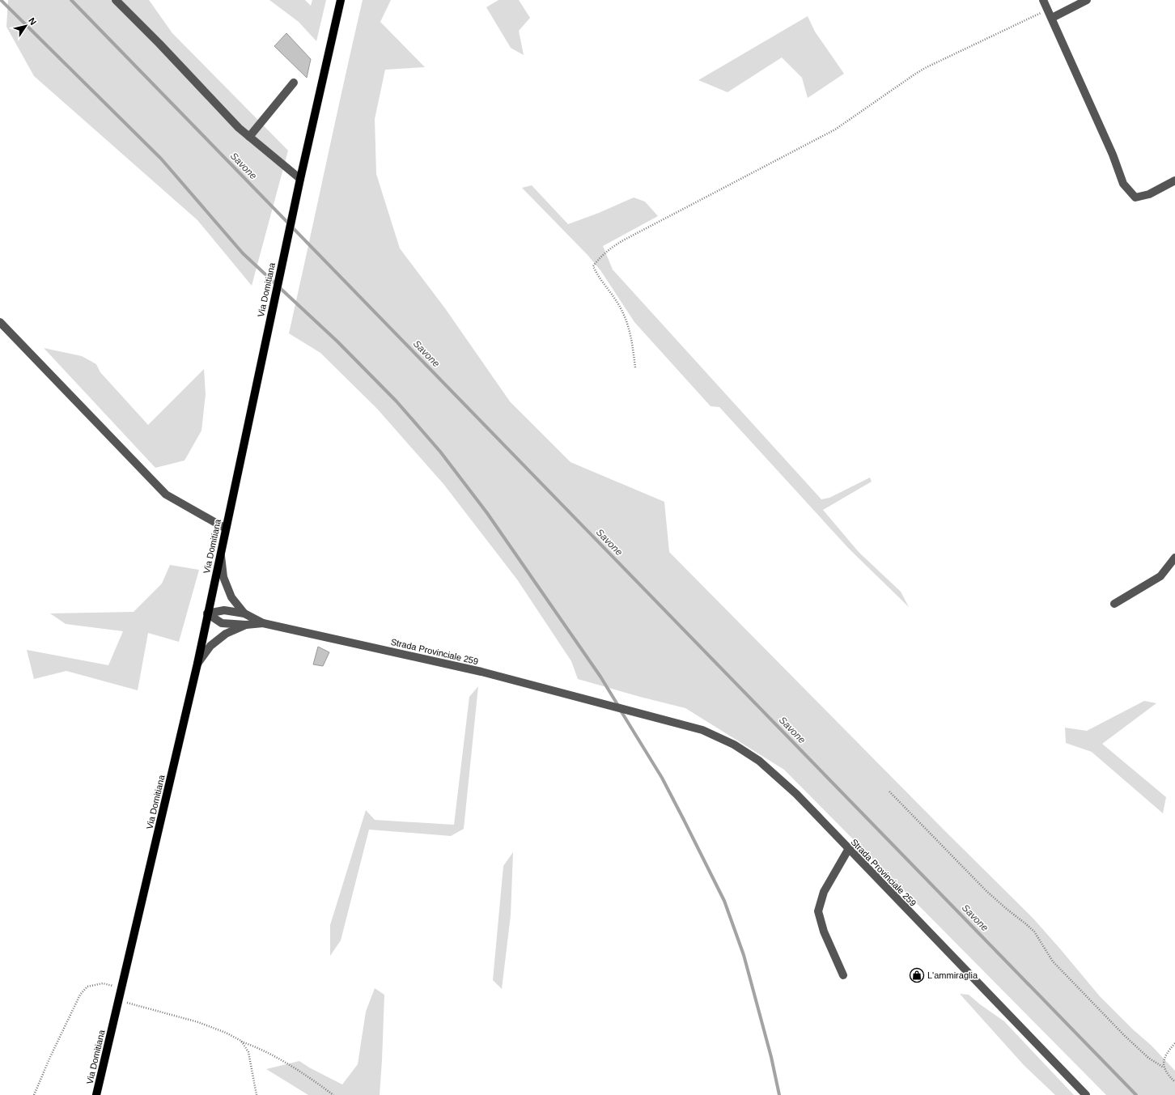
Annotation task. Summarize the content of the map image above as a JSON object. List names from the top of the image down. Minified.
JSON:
{"streets":{"main road":["Via Domitiana"],"street":["Strada Provinciale 259"]},"crossings":[["Via Domitiana","Strada Provinciale 259"]],"water":["Savone"],"places":{"shop":["L'ammiraglia"]},"north":"top right"}
